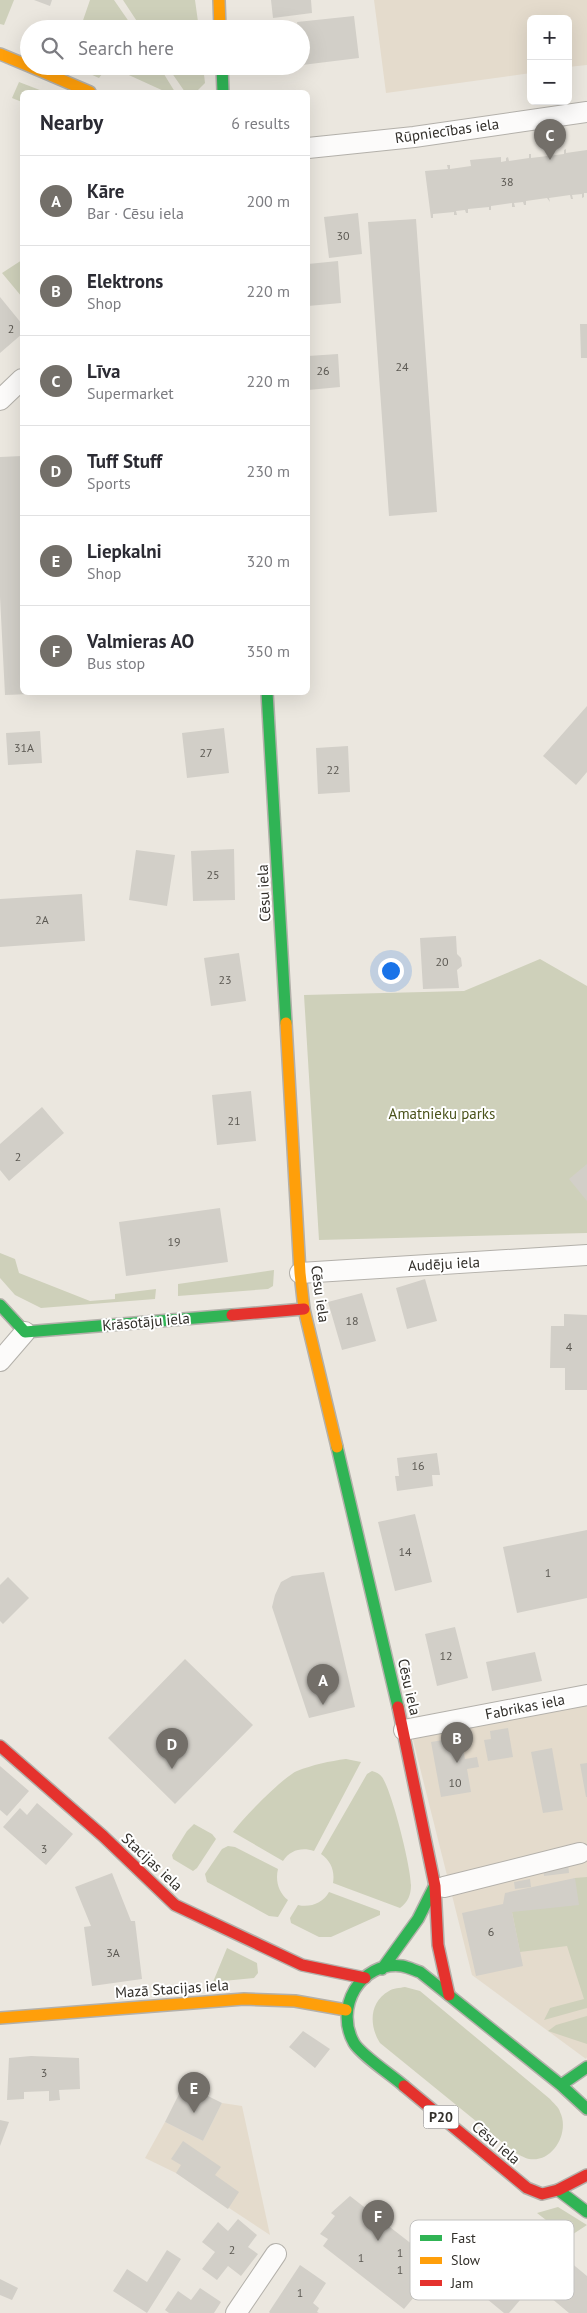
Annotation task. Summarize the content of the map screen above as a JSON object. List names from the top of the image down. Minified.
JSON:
{"streets":{"street":["Rūpniecības iela","Cēsu iela","Audēju iela","Krāsotāju iela","Fabrikas iela","Stacijas iela","Mazā Stacijas iela","P20"]},"crossings":[["Cēsu iela","Audēju iela"],["Cēsu iela","Krāsotāju iela"],["Cēsu iela","Fabrikas iela"],["Cēsu iela","Mazā Stacijas iela"]],"parks":["Amatnieku parks"],"house_numbers":["38","30","2","24","26","31A","27","22","25","2A","20","23","21","2","19","18","4","16","14","1","12","10","3","6","3A","3","2","1","1","1","1"],"legend":["Fast","Slow","Jam"],"page":{"map_buttons":["+","−"],"search":"Search here","heading":["Nearby","6 results"],"pins":["C","A","B","D","E","F"],"list":[{"mark":"A","name":"Kāre","note":"Bar · Cēsu iela","value":"200 m"},{"mark":"B","name":"Elektrons","note":"Shop","value":"220 m"},{"mark":"C","name":"Līva","note":"Supermarket","value":"220 m"},{"mark":"D","name":"Tuff Stuff","note":"Sports","value":"230 m"},{"mark":"E","name":"Liepkalni","note":"Shop","value":"320 m"},{"mark":"F","name":"Valmieras AO","note":"Bus stop","value":"350 m"}]}}
